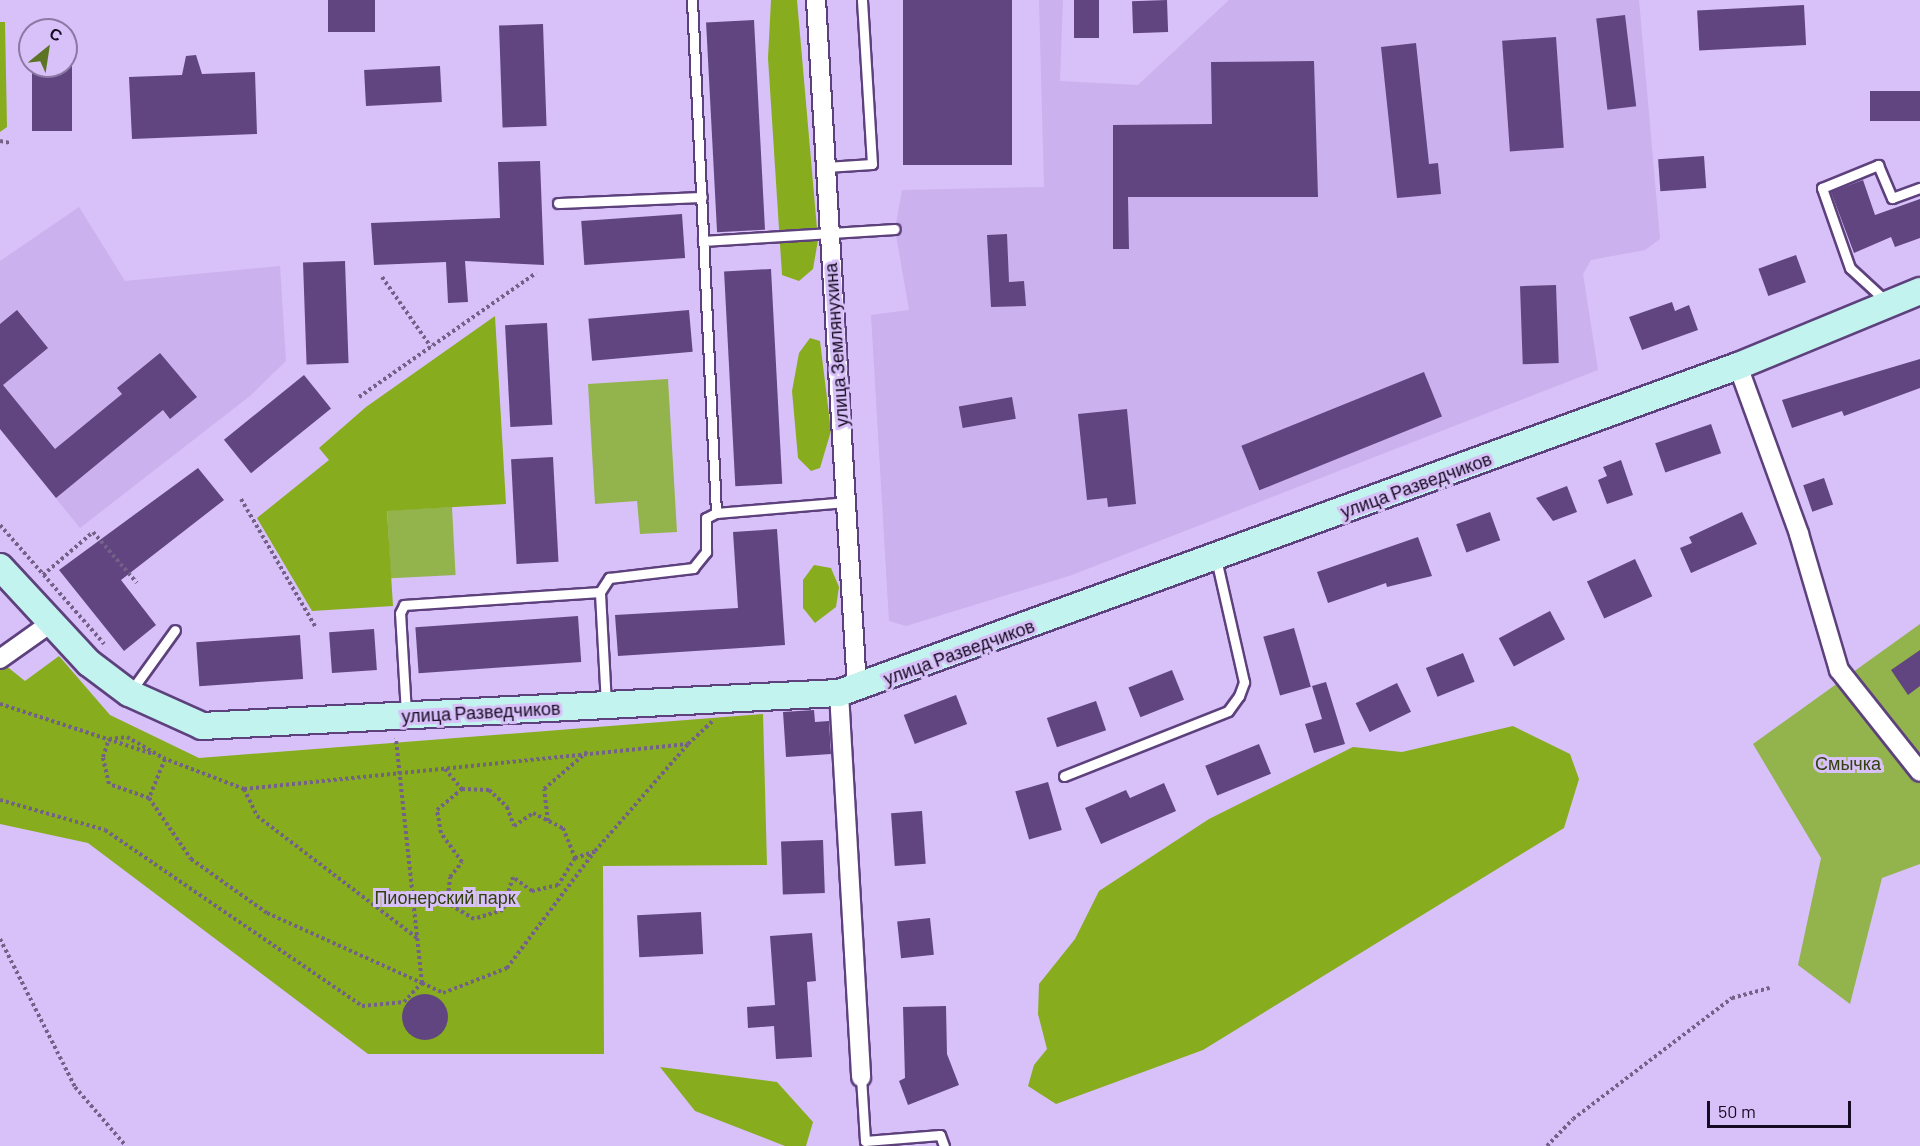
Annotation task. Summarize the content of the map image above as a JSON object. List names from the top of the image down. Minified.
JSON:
{"streets":{"street":["улица Землянухина","улица Разведчиков"]},"crossings":[["улица Землянухина","улица Разведчиков"]],"parks":["Смычка","Пионерский парк"],"scale_bar":"50 m","north":"top right"}
